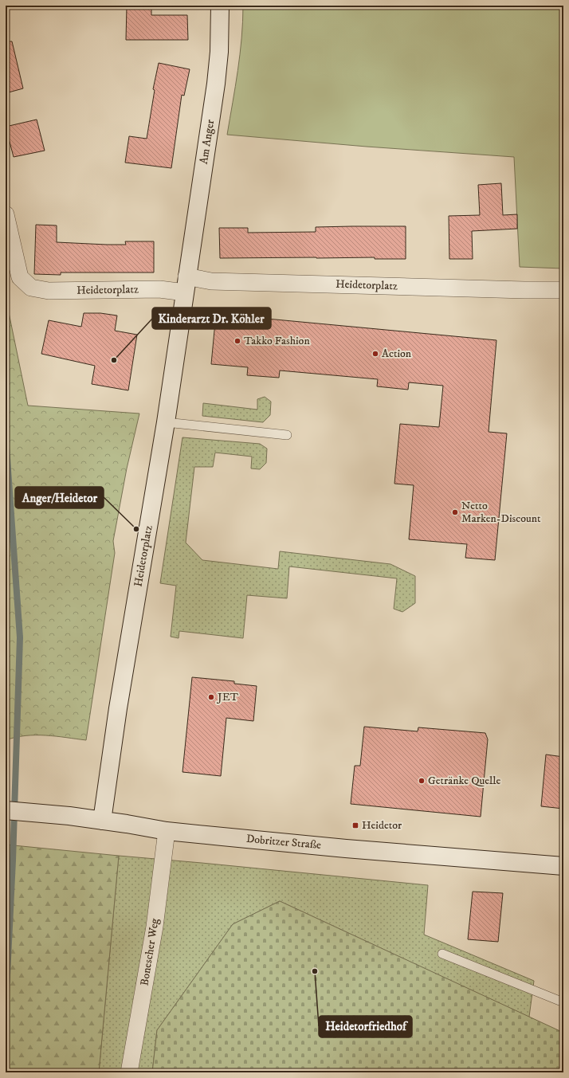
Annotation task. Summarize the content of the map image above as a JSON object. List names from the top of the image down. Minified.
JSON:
{"streets":{"street":["Am Anger","Heidetorplatz","Dobritzer Straße","Bonescher Weg"]},"crossings":[["Am Anger","Heidetorplatz"],["Heidetorplatz","Dobritzer Straße"],["Dobritzer Straße","Bonescher Weg"]],"places":{"other":["Takko Fashion","Action","Kinderarzt Dr. Köhler","Netto Marken-Discount","Anger/Heidetor","JET","Getränke Quelle","Heidetorfriedhof"],"transit":["Heidetor"]}}
